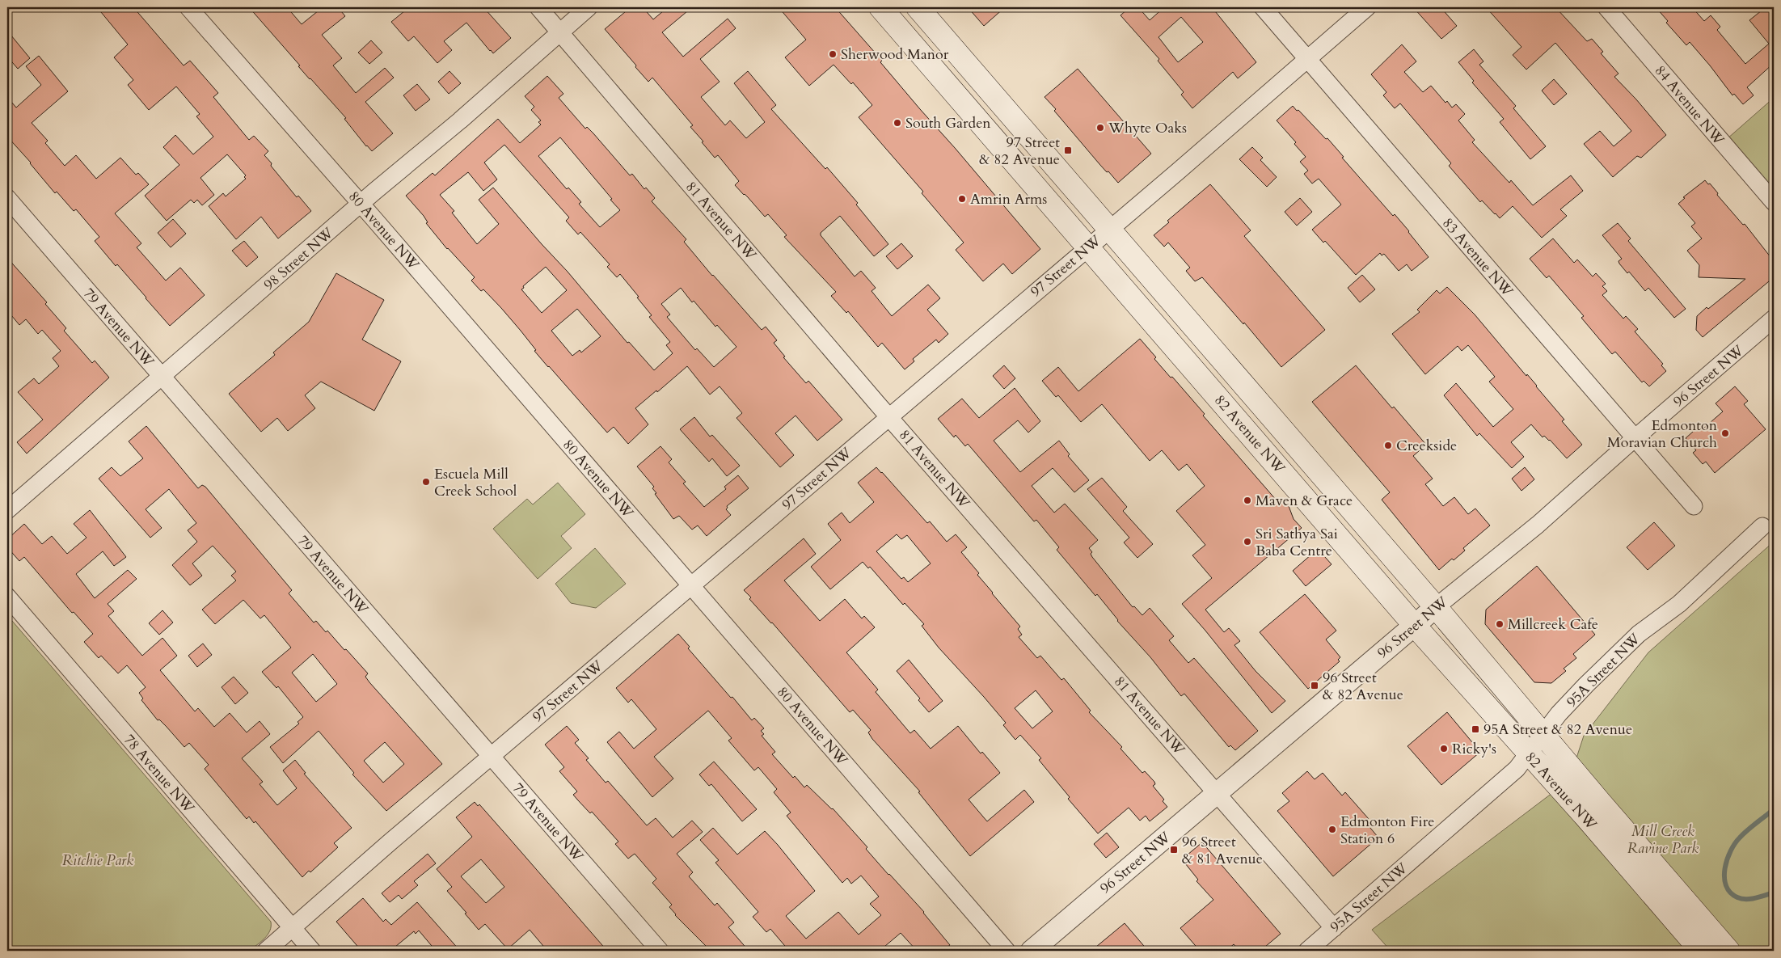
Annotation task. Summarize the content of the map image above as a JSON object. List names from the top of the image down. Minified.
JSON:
{"streets":{"main road":["82 Avenue NW"],"street":["84 Avenue NW","81 Avenue NW","80 Avenue NW","83 Avenue NW","98 Street NW","97 Street NW","79 Avenue NW","96 Street NW","95A Street NW","78 Avenue NW"]},"crossings":[["81 Avenue NW","98 Street NW"],["81 Avenue NW","97 Street NW"],["81 Avenue NW","96 Street NW"],["81 Avenue NW","95A Street NW"],["80 Avenue NW","98 Street NW"],["80 Avenue NW","97 Street NW"],["83 Avenue NW","97 Street NW"],["83 Avenue NW","96 Street NW"],["98 Street NW","79 Avenue NW"],["97 Street NW","79 Avenue NW"],["97 Street NW","82 Avenue NW"],["97 Street NW","78 Avenue NW"],["96 Street NW","82 Avenue NW"],["82 Avenue NW","95A Street NW"]],"parks":["Mill Creek Ravine Park","Ritchie Park"],"places":{"other":["Sherwood Manor","South Garden","Whyte Oaks","Amrin Arms","Edmonton Moravian Church","Creekside","Escuela Mill Creek School","Maven & Grace","Sri Sathya Sai Baba Centre","Millcreek Cafe","Ricky's","Edmonton Fire Station 6"],"transit":["97 Street & 82 Avenue","96 Street & 82 Avenue","95A Street & 82 Avenue","96 Street & 81 Avenue"]}}
